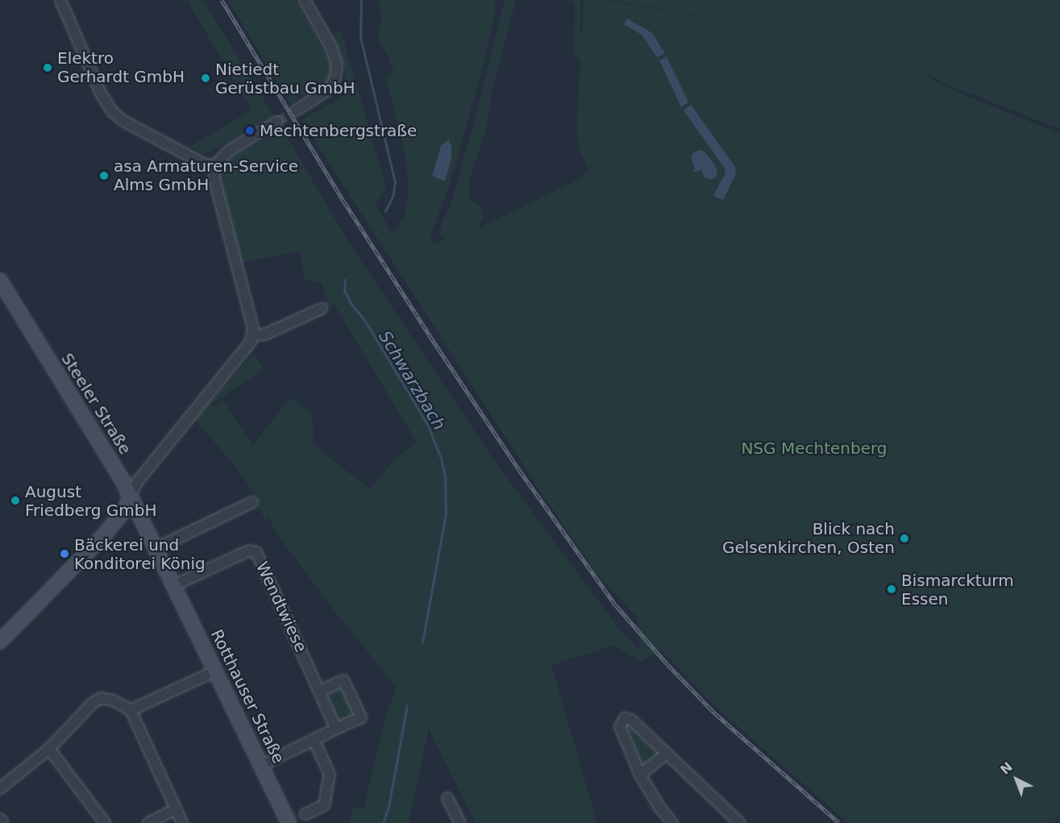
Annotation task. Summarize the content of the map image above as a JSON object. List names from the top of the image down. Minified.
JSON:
{"streets":{"main road":["Steeler Straße","Rotthauser Straße"],"street":["Wendtwiese"]},"crossings":[["Steeler Straße","Wendtwiese"],["Steeler Straße","Rotthauser Straße"],["Wendtwiese","Rotthauser Straße"]],"water":["Schwarzbach"],"parks":["NSG Mechtenberg"],"places":["Elektro Gerhardt GmbH","Nietiedt Gerüstbau GmbH","Mechtenbergstraße","asa Armaturen-Service Alms GmbH","August Friedberg GmbH","Blick nach Gelsenkirchen, Osten","Bäckerei und Konditorei König","Bismarckturm Essen"],"north":"top left"}
